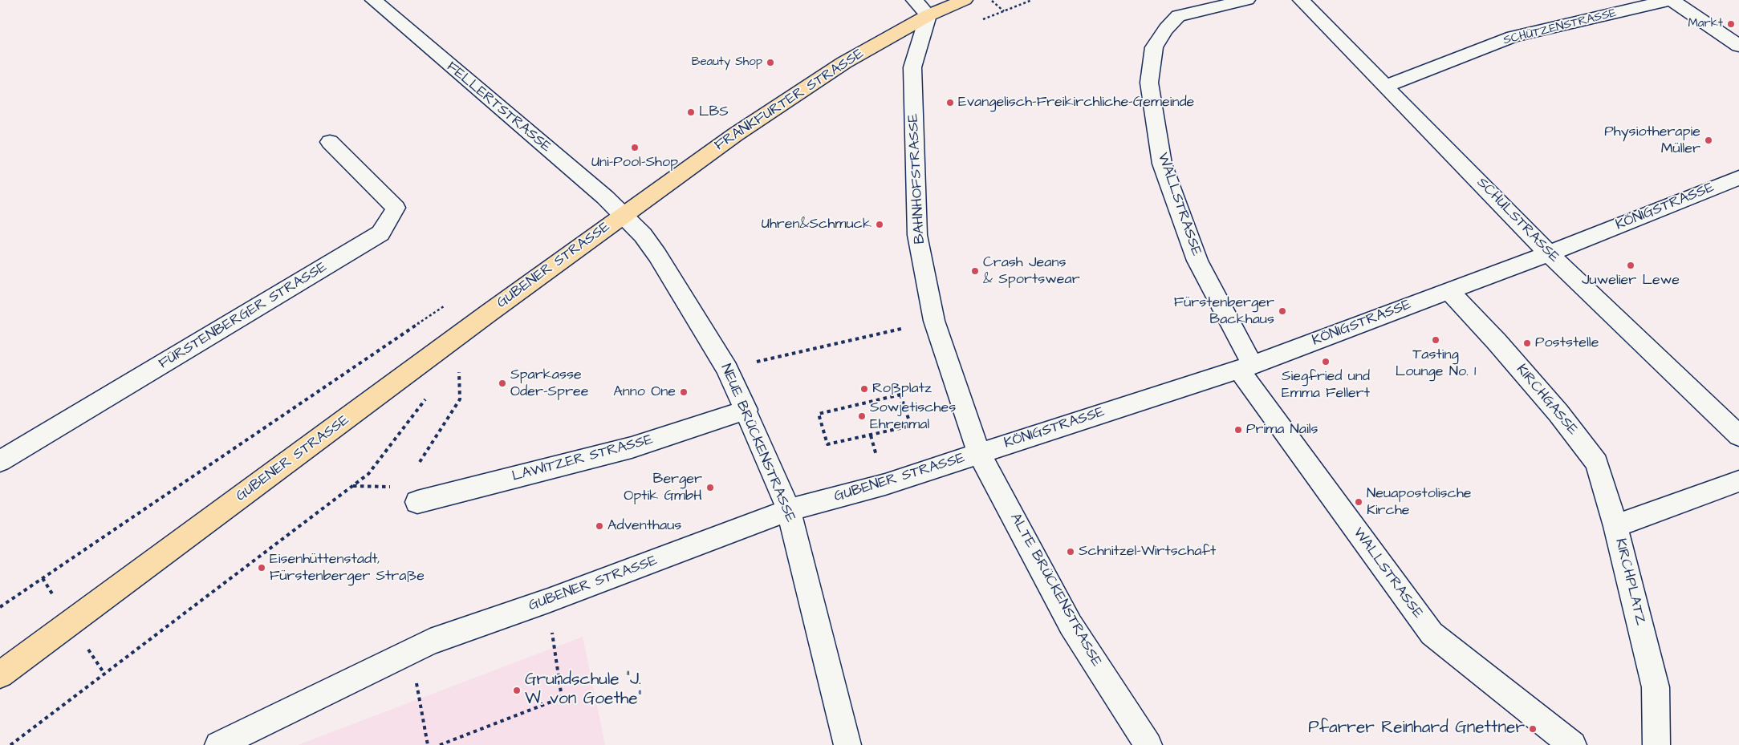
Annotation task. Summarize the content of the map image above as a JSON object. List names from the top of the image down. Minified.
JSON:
{"streets":{"main road":["FRANKFURTER STRASSE","GUBENER STRASSE"],"street":["SCHÜTZENSTRASSE","FELLERTSTRASSE","BAHNHOFSTRASSE","WALLSTRASSE","KÖNIGSTRASSE","SCHULSTRASSE","FÜRSTENBERGER STRASSE","KIRCHGASSE","NEUE BRÜCKENSTRASSE","LAWITZER STRASSE","KIRCHPLATZ","ALTE BRÜCKENSTRASSE"]},"crossings":[["SCHÜTZENSTRASSE","SCHULSTRASSE"],["FRANKFURTER STRASSE","FELLERTSTRASSE"],["FRANKFURTER STRASSE","BAHNHOFSTRASSE"],["FRANKFURTER STRASSE","GUBENER STRASSE"],["FRANKFURTER STRASSE","NEUE BRÜCKENSTRASSE"],["FELLERTSTRASSE","GUBENER STRASSE"],["FELLERTSTRASSE","NEUE BRÜCKENSTRASSE"],["BAHNHOFSTRASSE","KÖNIGSTRASSE"],["BAHNHOFSTRASSE","GUBENER STRASSE"],["BAHNHOFSTRASSE","ALTE BRÜCKENSTRASSE"],["WALLSTRASSE","KÖNIGSTRASSE"],["KÖNIGSTRASSE","SCHULSTRASSE"],["KÖNIGSTRASSE","GUBENER STRASSE"],["KÖNIGSTRASSE","KIRCHGASSE"],["KÖNIGSTRASSE","ALTE BRÜCKENSTRASSE"],["GUBENER STRASSE","NEUE BRÜCKENSTRASSE"],["GUBENER STRASSE","ALTE BRÜCKENSTRASSE"],["KIRCHGASSE","KIRCHPLATZ"],["NEUE BRÜCKENSTRASSE","LAWITZER STRASSE"]],"places":["Markt","Beauty Shop","Evangelisch-Freikirchliche-Gemeinde","LBS","Physiotherapie Müller","Uni-Pool-Shop","Uhren&Schmuck","Juwelier Lewe","Crash Jeans & Sportswear","Fürstenberger Backhaus","Tasting Lounge No. 1","Poststelle","Siegfried und Emma Fellert","Sparkasse Oder-Spree","Roßplatz","Anno One","Sowjetisches Ehrenmal","Prima Nails","Berger Optik GmbH","Neuapostolische Kirche","Adventhaus","Schnitzel-Wirtschaft","Eisenhüttenstadt, Fürstenberger Straße","Grundschule \"J. W. von Goethe\"","Pfarrer Reinhard Gnettner"]}
